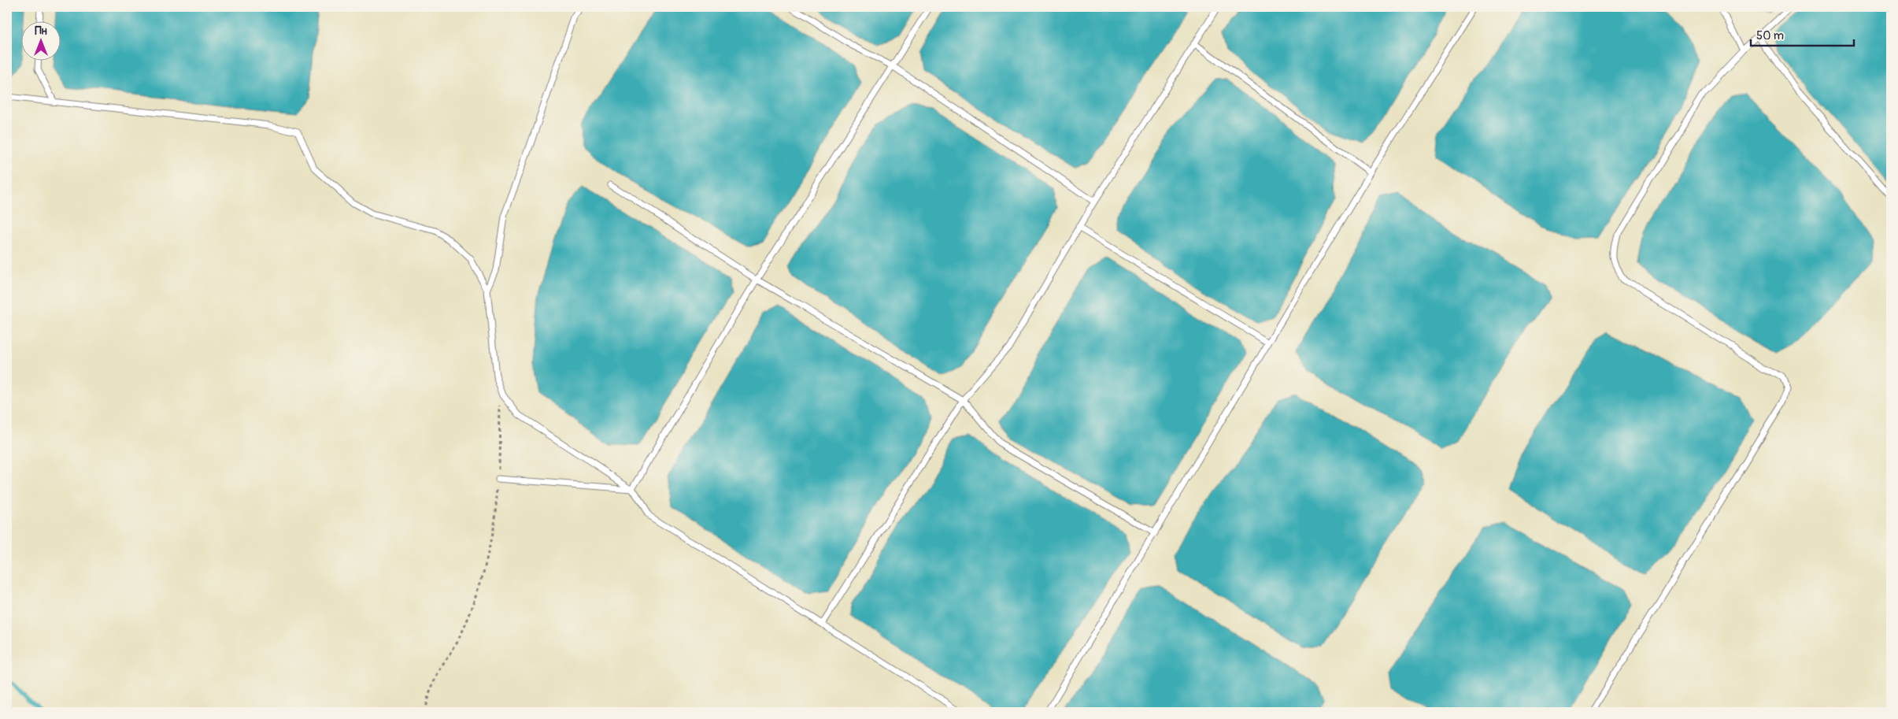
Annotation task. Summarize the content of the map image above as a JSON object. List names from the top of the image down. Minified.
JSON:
{"scale_bar":"50 m","north":"top"}
